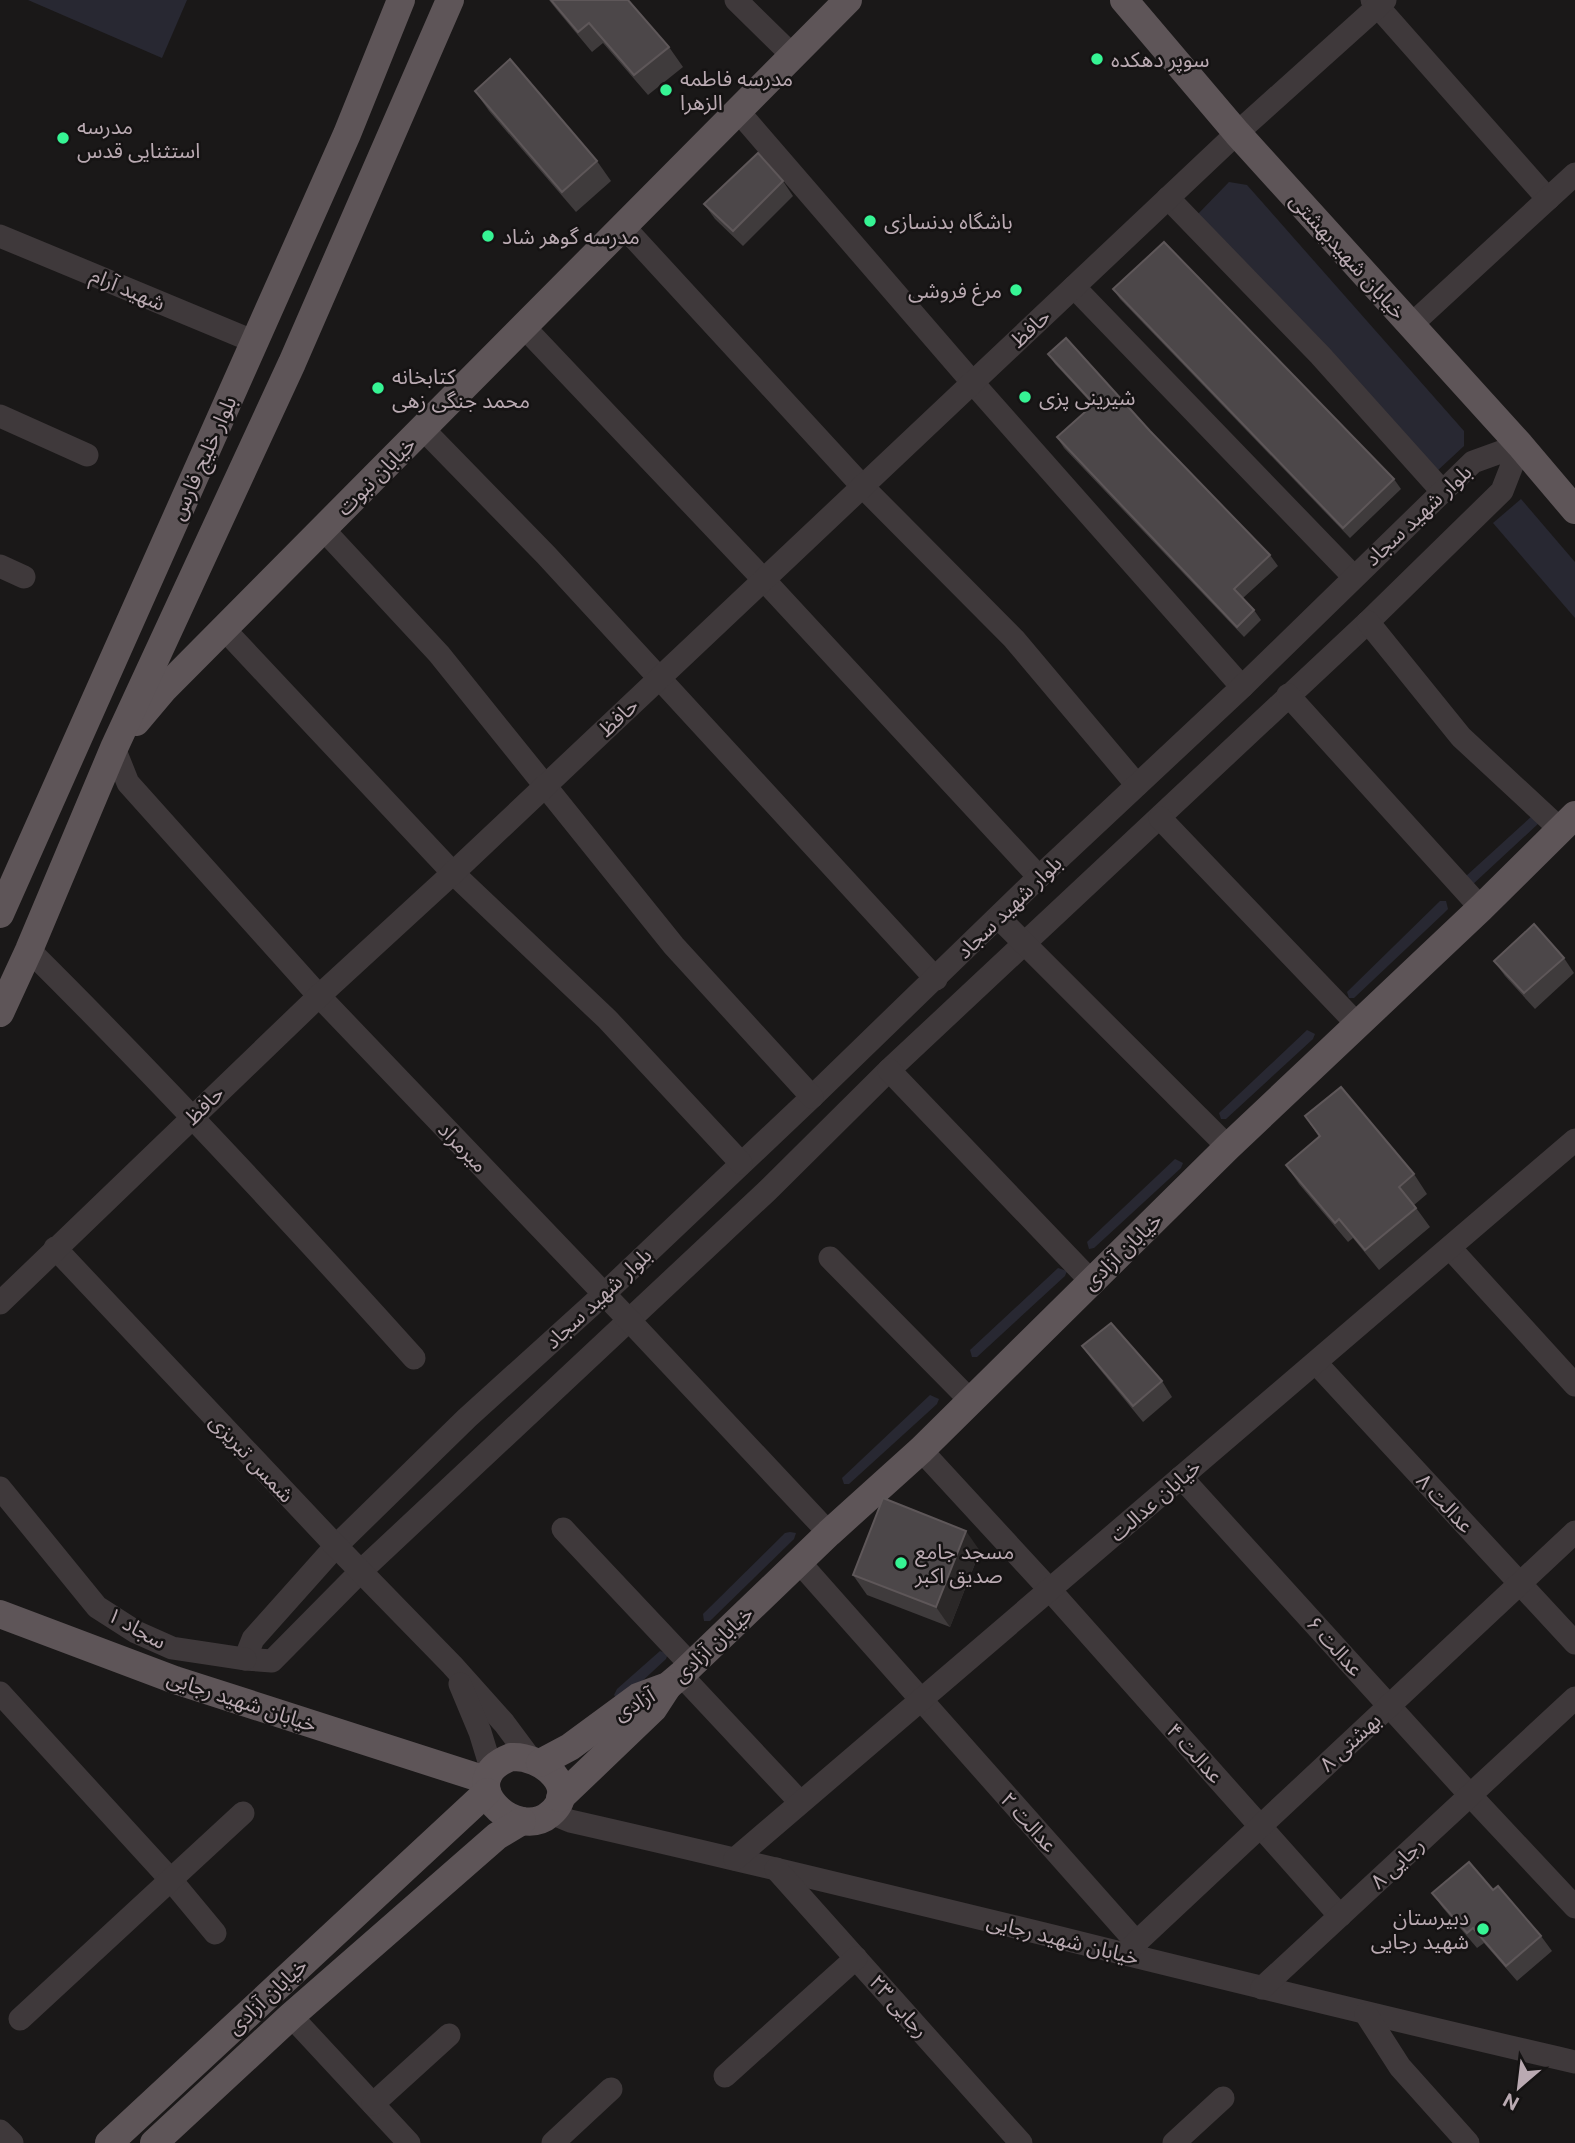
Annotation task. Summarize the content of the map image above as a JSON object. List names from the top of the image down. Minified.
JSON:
{"streets":{"main road":["خیابان شهیدبهشتی","بلوار خلیج فارس","خیابان نبوت","خیابان آزادی","خیابان شهید رجایی","آزادی"],"street":["شهید آرام","حافظ","بلوار شهید سجاد","میرمراد","شمس تبریزی","خیابان عدالت","عدالت ۸","سجاد ۱","عدالت ۶","بهشتی ۸","عدالت ۴","عدالت ۲","رجایی ۸","رجایی ۲۳"]},"crossings":[["خیابان شهیدبهشتی","حافظ"],["خیابان شهیدبهشتی","بلوار شهید سجاد"],["شهید آرام","بلوار خلیج فارس"],["حافظ","میرمراد"],["حافظ","شمس تبریزی"],["خیابان نبوت","میرمراد"],["بلوار شهید سجاد","میرمراد"],["بلوار شهید سجاد","شمس تبریزی"],["بلوار شهید سجاد","سجاد ۱"],["میرمراد","خیابان آزادی"],["خیابان آزادی","شمس تبریزی"],["خیابان آزادی","خیابان شهید رجایی"],["خیابان آزادی","آزادی"],["خیابان آزادی","عدالت ۴"],["خیابان آزادی","عدالت ۲"],["شمس تبریزی","خیابان شهید رجایی"],["شمس تبریزی","آزادی"],["خیابان عدالت","عدالت ۸"],["خیابان عدالت","عدالت ۶"],["خیابان عدالت","خیابان شهید رجایی"],["خیابان عدالت","عدالت ۴"],["خیابان عدالت","عدالت ۲"],["عدالت ۸","بهشتی ۸"],["عدالت ۶","بهشتی ۸"],["عدالت ۶","رجایی ۸"],["خیابان شهید رجایی","آزادی"],["خیابان شهید رجایی","بهشتی ۸"],["خیابان شهید رجایی","عدالت ۲"],["خیابان شهید رجایی","رجایی ۸"],["خیابان شهید رجایی","رجایی ۲۳"],["بهشتی ۸","عدالت ۴"],["بهشتی ۸","عدالت ۲"],["عدالت ۴","رجایی ۸"]],"places":["سوپر دهکده","مدرسه فاطمه الزهرا","مدرسه استثنایی قدس","باشگاه بدنسازی","مدرسه گوهر شاد","مرغ فروشی","کتابخانه محمد جنگی زهی","شیرینی پزی","مسجد جامع صدیق اکبر","دبیرستان شهید رجایی"],"north":"bottom left"}
